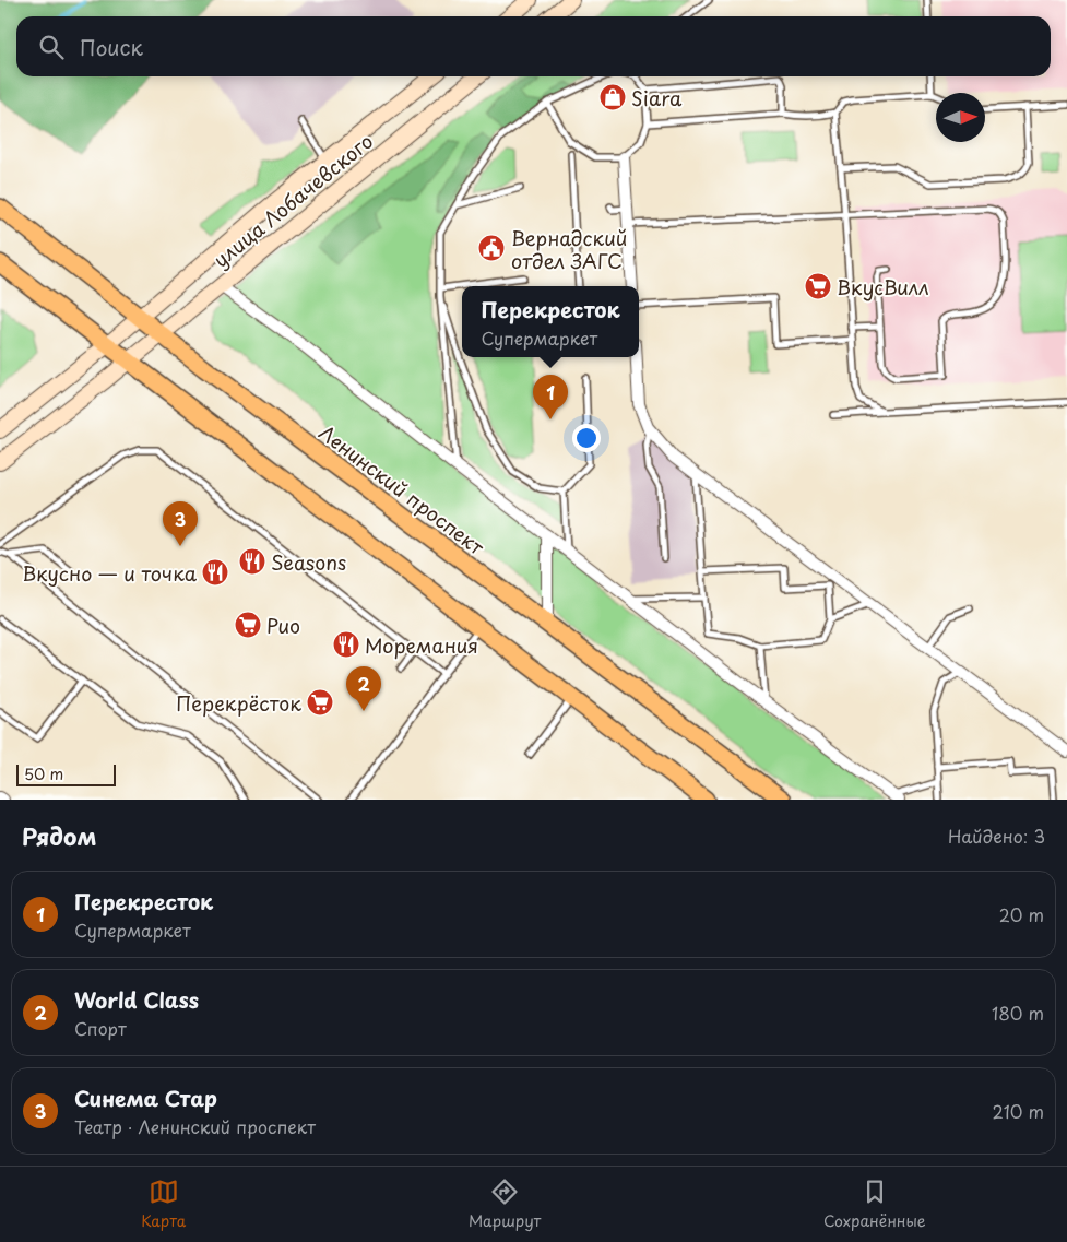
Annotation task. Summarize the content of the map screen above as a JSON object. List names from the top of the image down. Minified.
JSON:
{"streets":{"main road":["улица Лобачевского","Ленинский проспект"]},"crossings":[["улица Лобачевского","Ленинский проспект"]],"places":{"shop":["Siara"],"public building":["Вернадский отдел ЗАГС"],"supermarket":["ВкусВилл","Рио","Перекрёсток"],"restaurant":["Seasons","Вкусно — и точка","Моремания"]},"scale_bar":"50 m","north":"right","page":{"search":"Поиск","popup":["Перекресток","Супермаркет"],"pins":["1","3","2"],"scale":"50 m","heading":["Рядом","Найдено: 3"],"list":[{"mark":"1","name":"Перекресток","note":"Супермаркет","value":"20 m"},{"mark":"2","name":"World Class","note":"Спорт","value":"180 m"},{"mark":"3","name":"Синема Стар","note":"Театр · Ленинский проспект","value":"210 m"}],"nav":["Карта","Маршрут","Сохранённые"]}}
